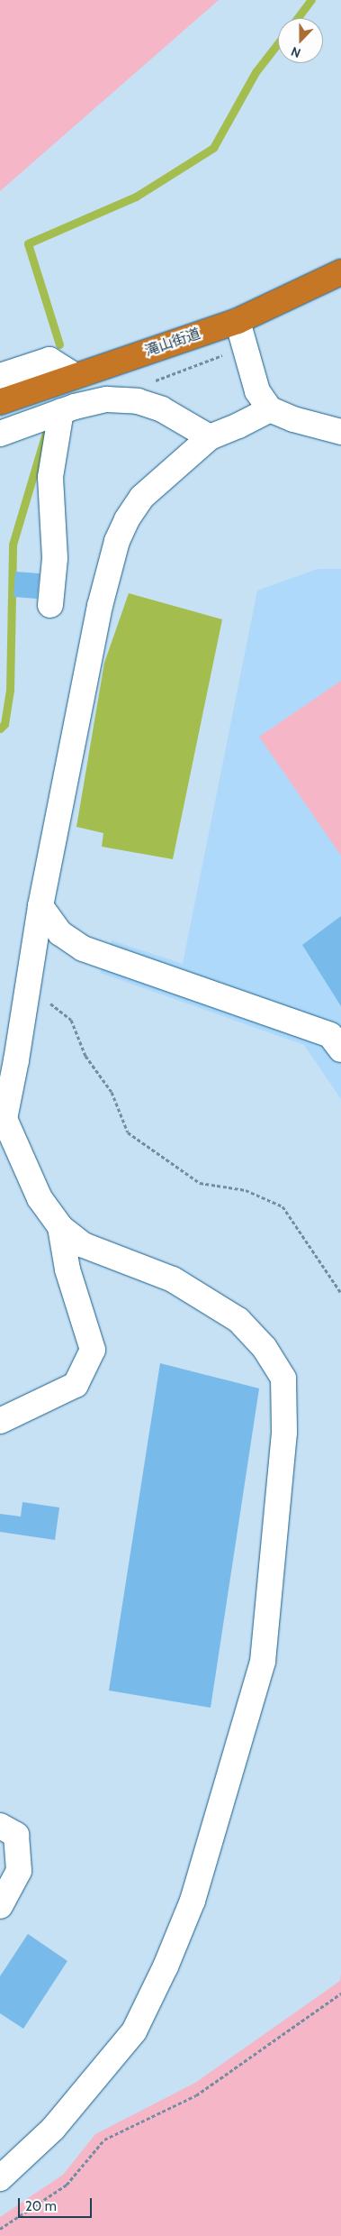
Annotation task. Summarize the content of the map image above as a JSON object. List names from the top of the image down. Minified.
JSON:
{"streets":{"highway":["滝山街道"]},"scale_bar":"20 m","north":"bottom"}
